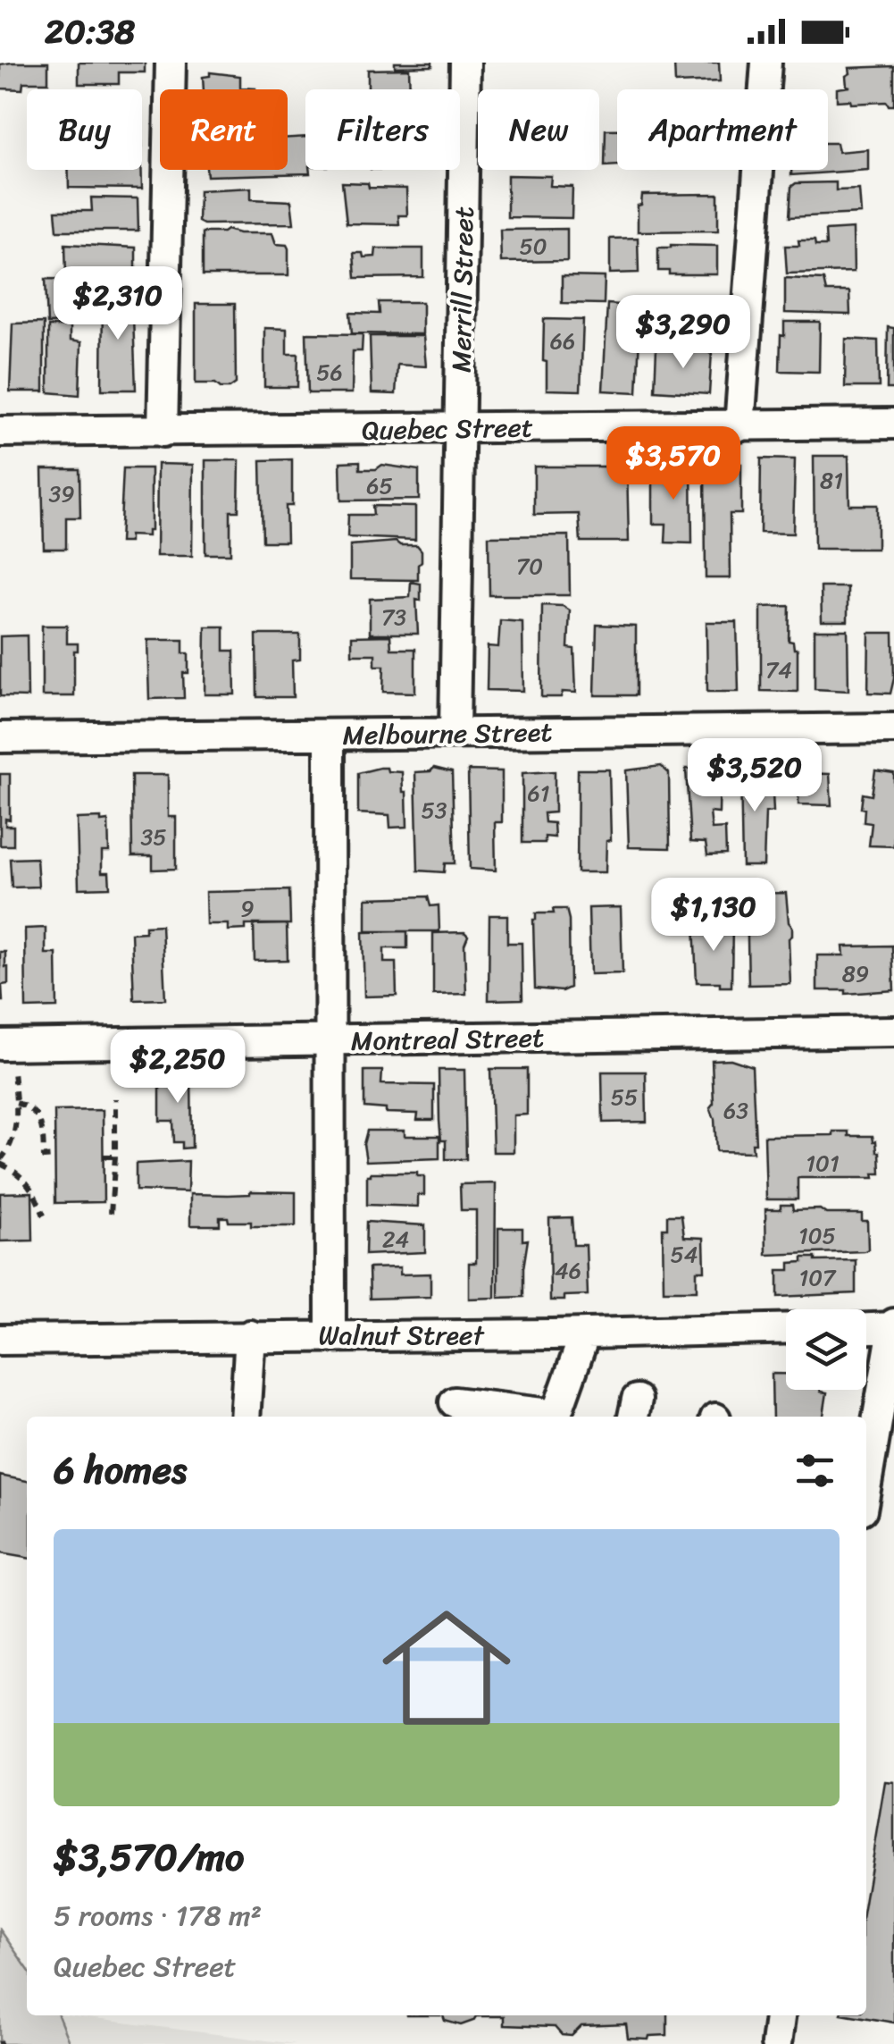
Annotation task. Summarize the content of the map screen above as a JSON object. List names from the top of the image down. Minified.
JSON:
{"streets":{"street":["Merrill Street","Quebec Street","Melbourne Street","Montreal Street","Walnut Street"]},"crossings":[["Merrill Street","Quebec Street"],["Merrill Street","Melbourne Street"]],"house_numbers":["50","66","56","81","65","39","70","73","74","61","53","35","9","89","55","63","101","105","24","54","46","107"],"page":{"status":"20:38","chip":["Buy","Rent","Filters","New","Apartment"],"price":["$2,310","$3,290","$3,570","$3,520","$1,130","$2,250"],"heading":"6 homes","list":[{"name":"$3,570/mo","note":"5 rooms · 178 m² · Quebec Street"}]}}
